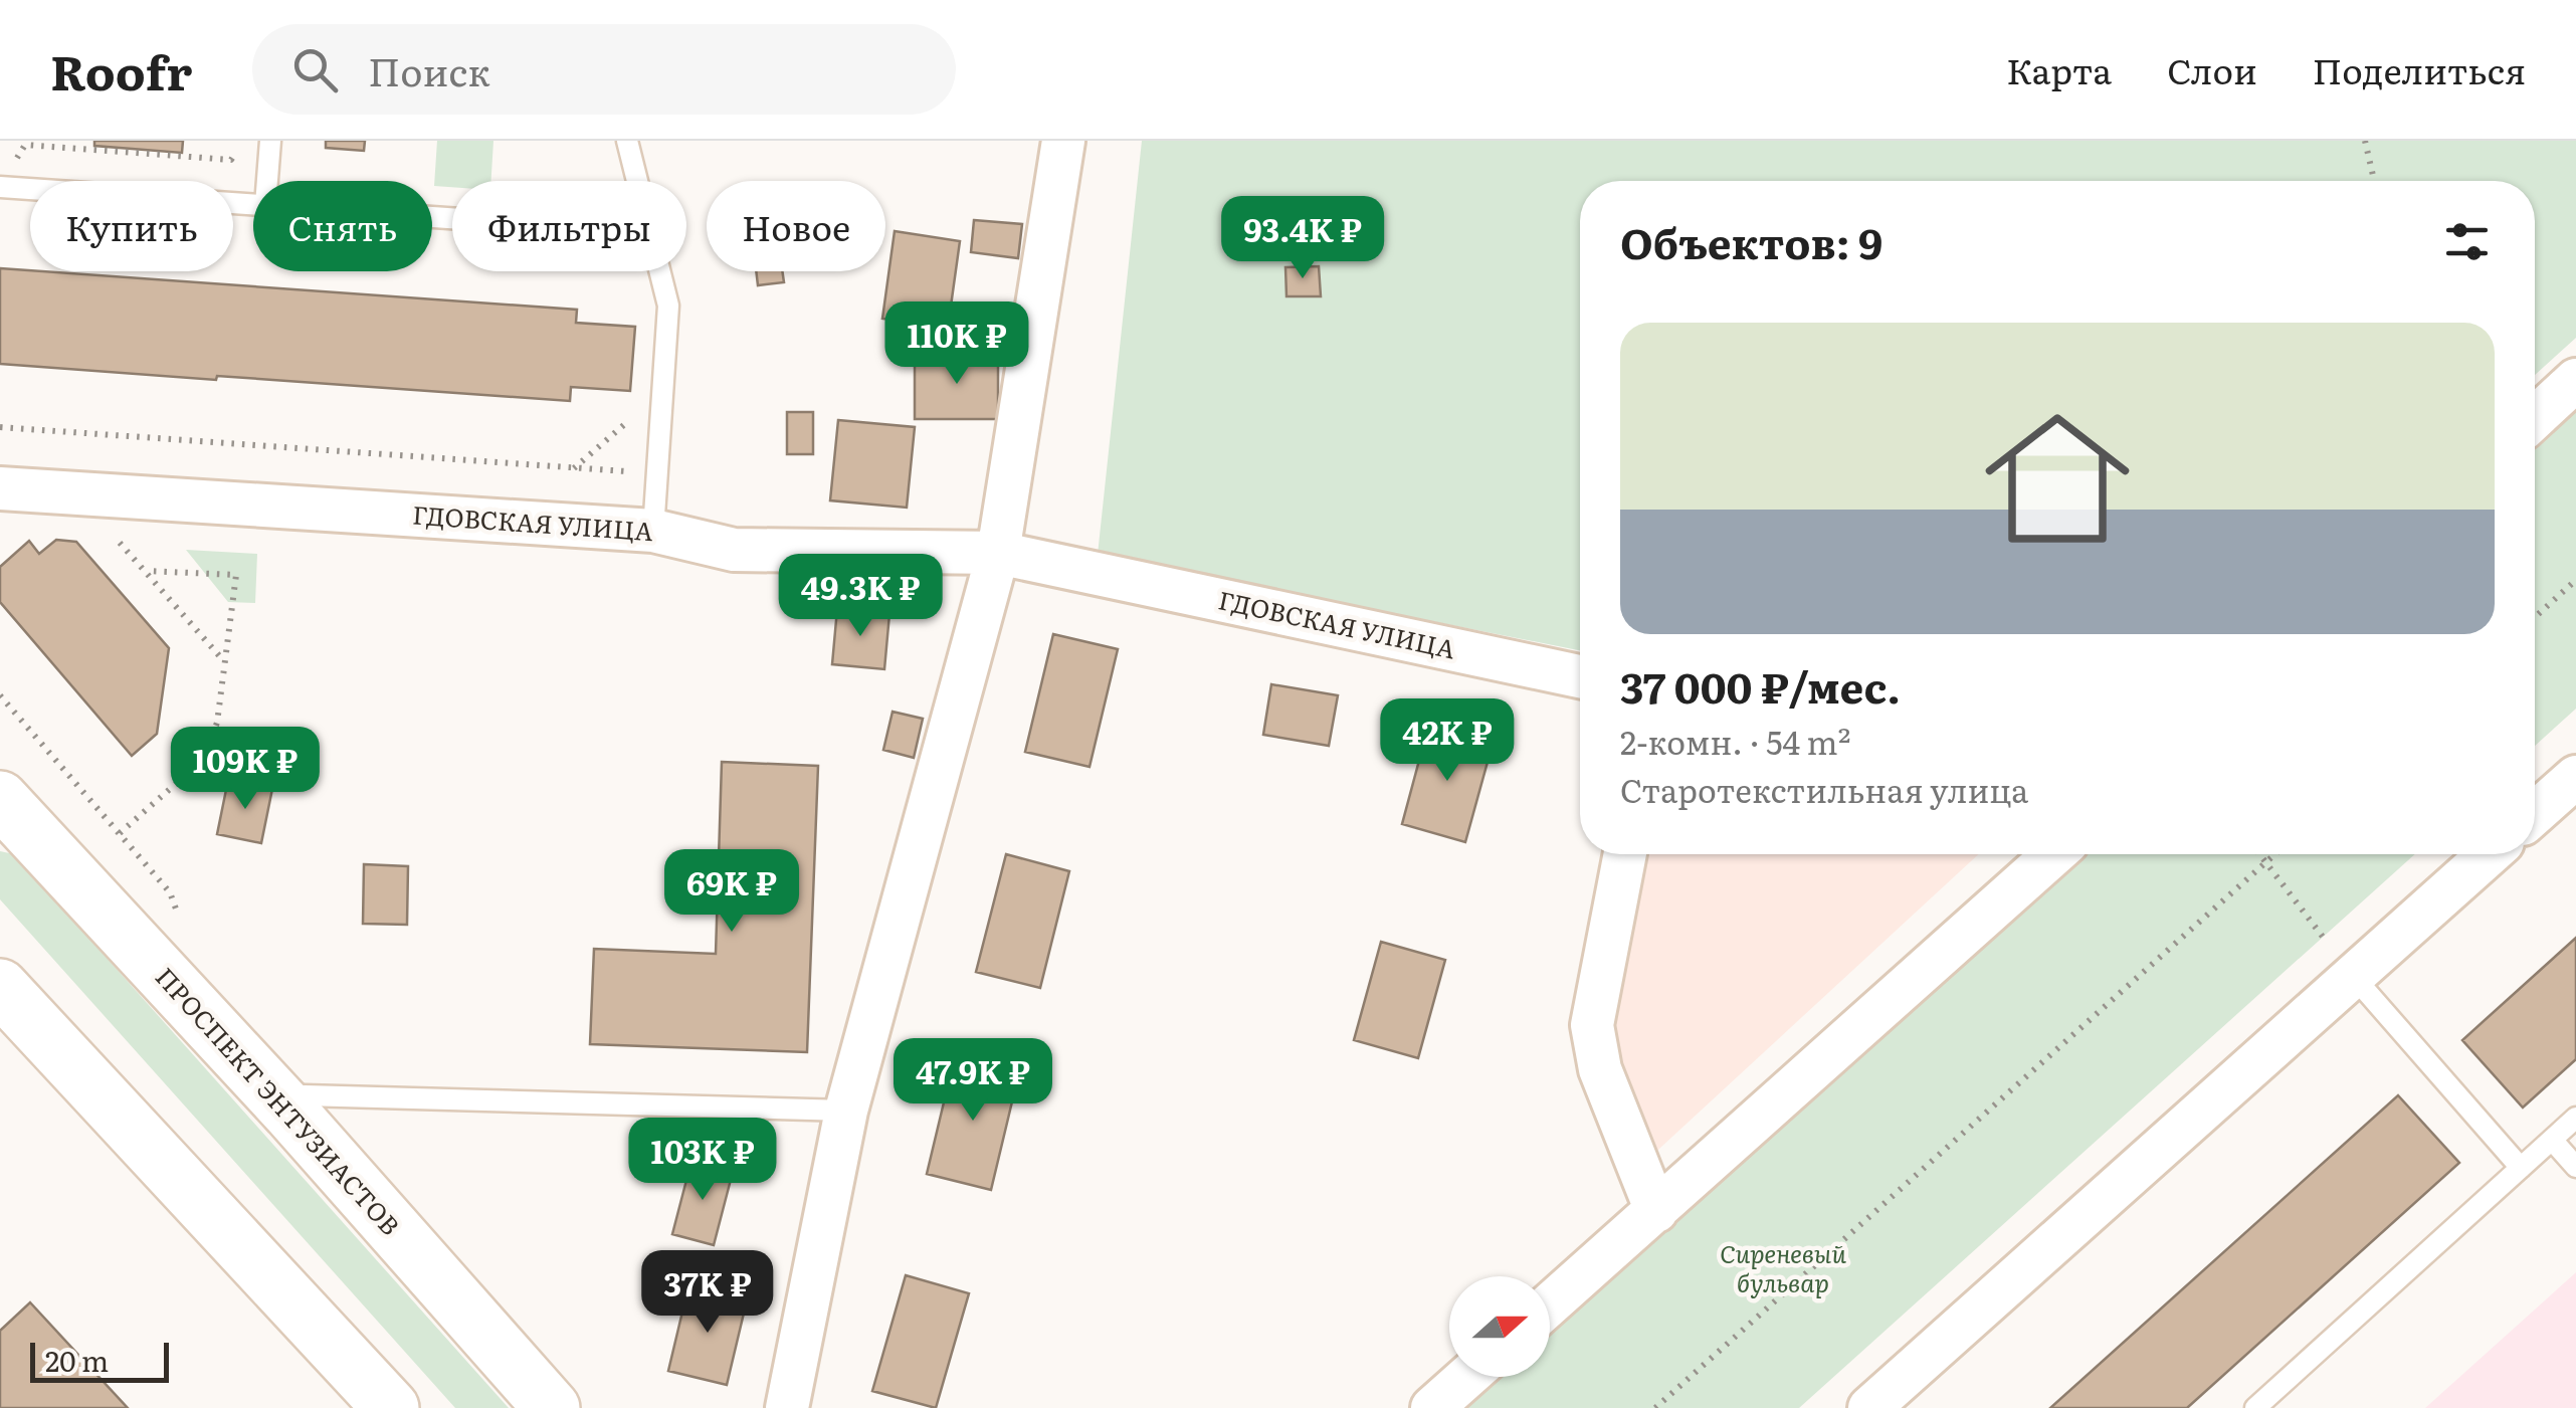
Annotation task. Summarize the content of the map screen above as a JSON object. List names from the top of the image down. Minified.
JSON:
{"streets":{"main road":["ПРОСПЕКТ ЭНТУЗИАСТОВ"],"street":["ГДОВСКАЯ УЛИЦА"]},"parks":["Сиреневый бульвар"],"scale_bar":"20 m","north":"right","page":{"header":"Roofr","search":"Поиск","nav":["Карта","Слои","Поделиться"],"chip":["Купить","Снять","Фильтры","Новое"],"heading":"Объектов: 9","price":["93.4K ₽","110K ₽","49.3K ₽","42K ₽","109K ₽","69K ₽","47.9K ₽","103K ₽","37K ₽"],"list":[{"name":"37 000 ₽/мес.","note":"2-комн. · 54 m² · Старотекстильная улица"}],"scale":"20 m"}}
